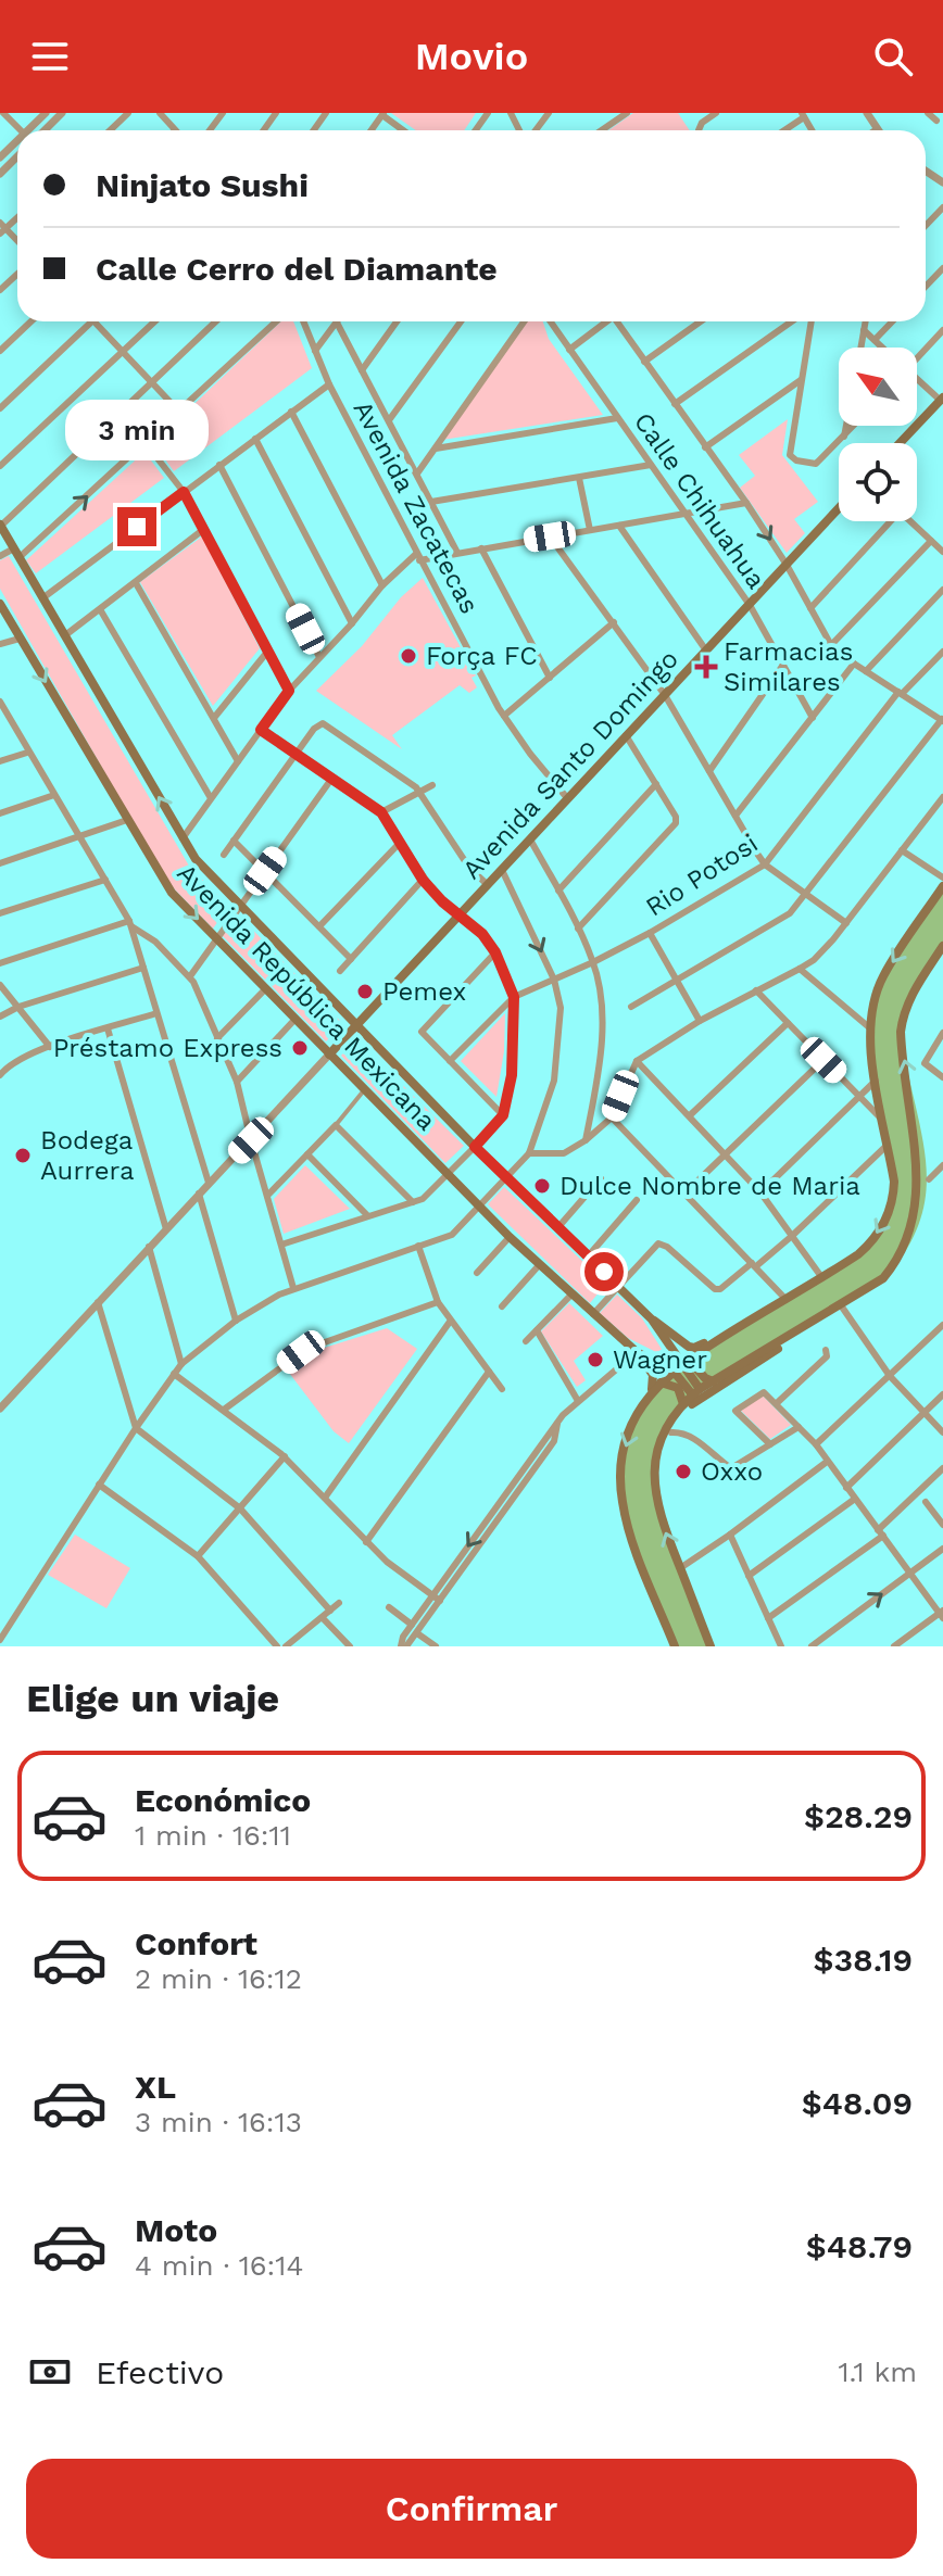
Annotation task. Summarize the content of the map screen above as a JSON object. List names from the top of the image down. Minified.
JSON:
{"streets":{"main road":["Avenida Santo Domingo","Avenida República Mexicana"],"street":["Calle Chihuahua","Avenida Zacatecas","Rio Potosi"]},"crossings":[["Calle Chihuahua","Avenida Santo Domingo"],["Avenida Zacatecas","Avenida Santo Domingo"],["Avenida Santo Domingo","Avenida República Mexicana"]],"places":{"other":["Força FC","Pemex","Préstamo Express","Bodega Aurrera","Dulce Nombre de Maria","Wagner","Oxxo"],"health":["Farmacias Similares"]},"north":"top left","page":{"header":"Movio","banner":["Ninjato Sushi","Calle Cerro del Diamante"],"bubble":"3 min","heading":"Elige un viaje","list":[{"name":"Económico","note":"1 min · 16:11","value":"$28.29"},{"name":"Confort","note":"2 min · 16:12","value":"$38.19"},{"name":"XL","note":"3 min · 16:13","value":"$48.09"},{"name":"Moto","note":"4 min · 16:14","value":"$48.79"}],"pay":["Efectivo","1.1 km"],"buttons":"Confirmar"}}
